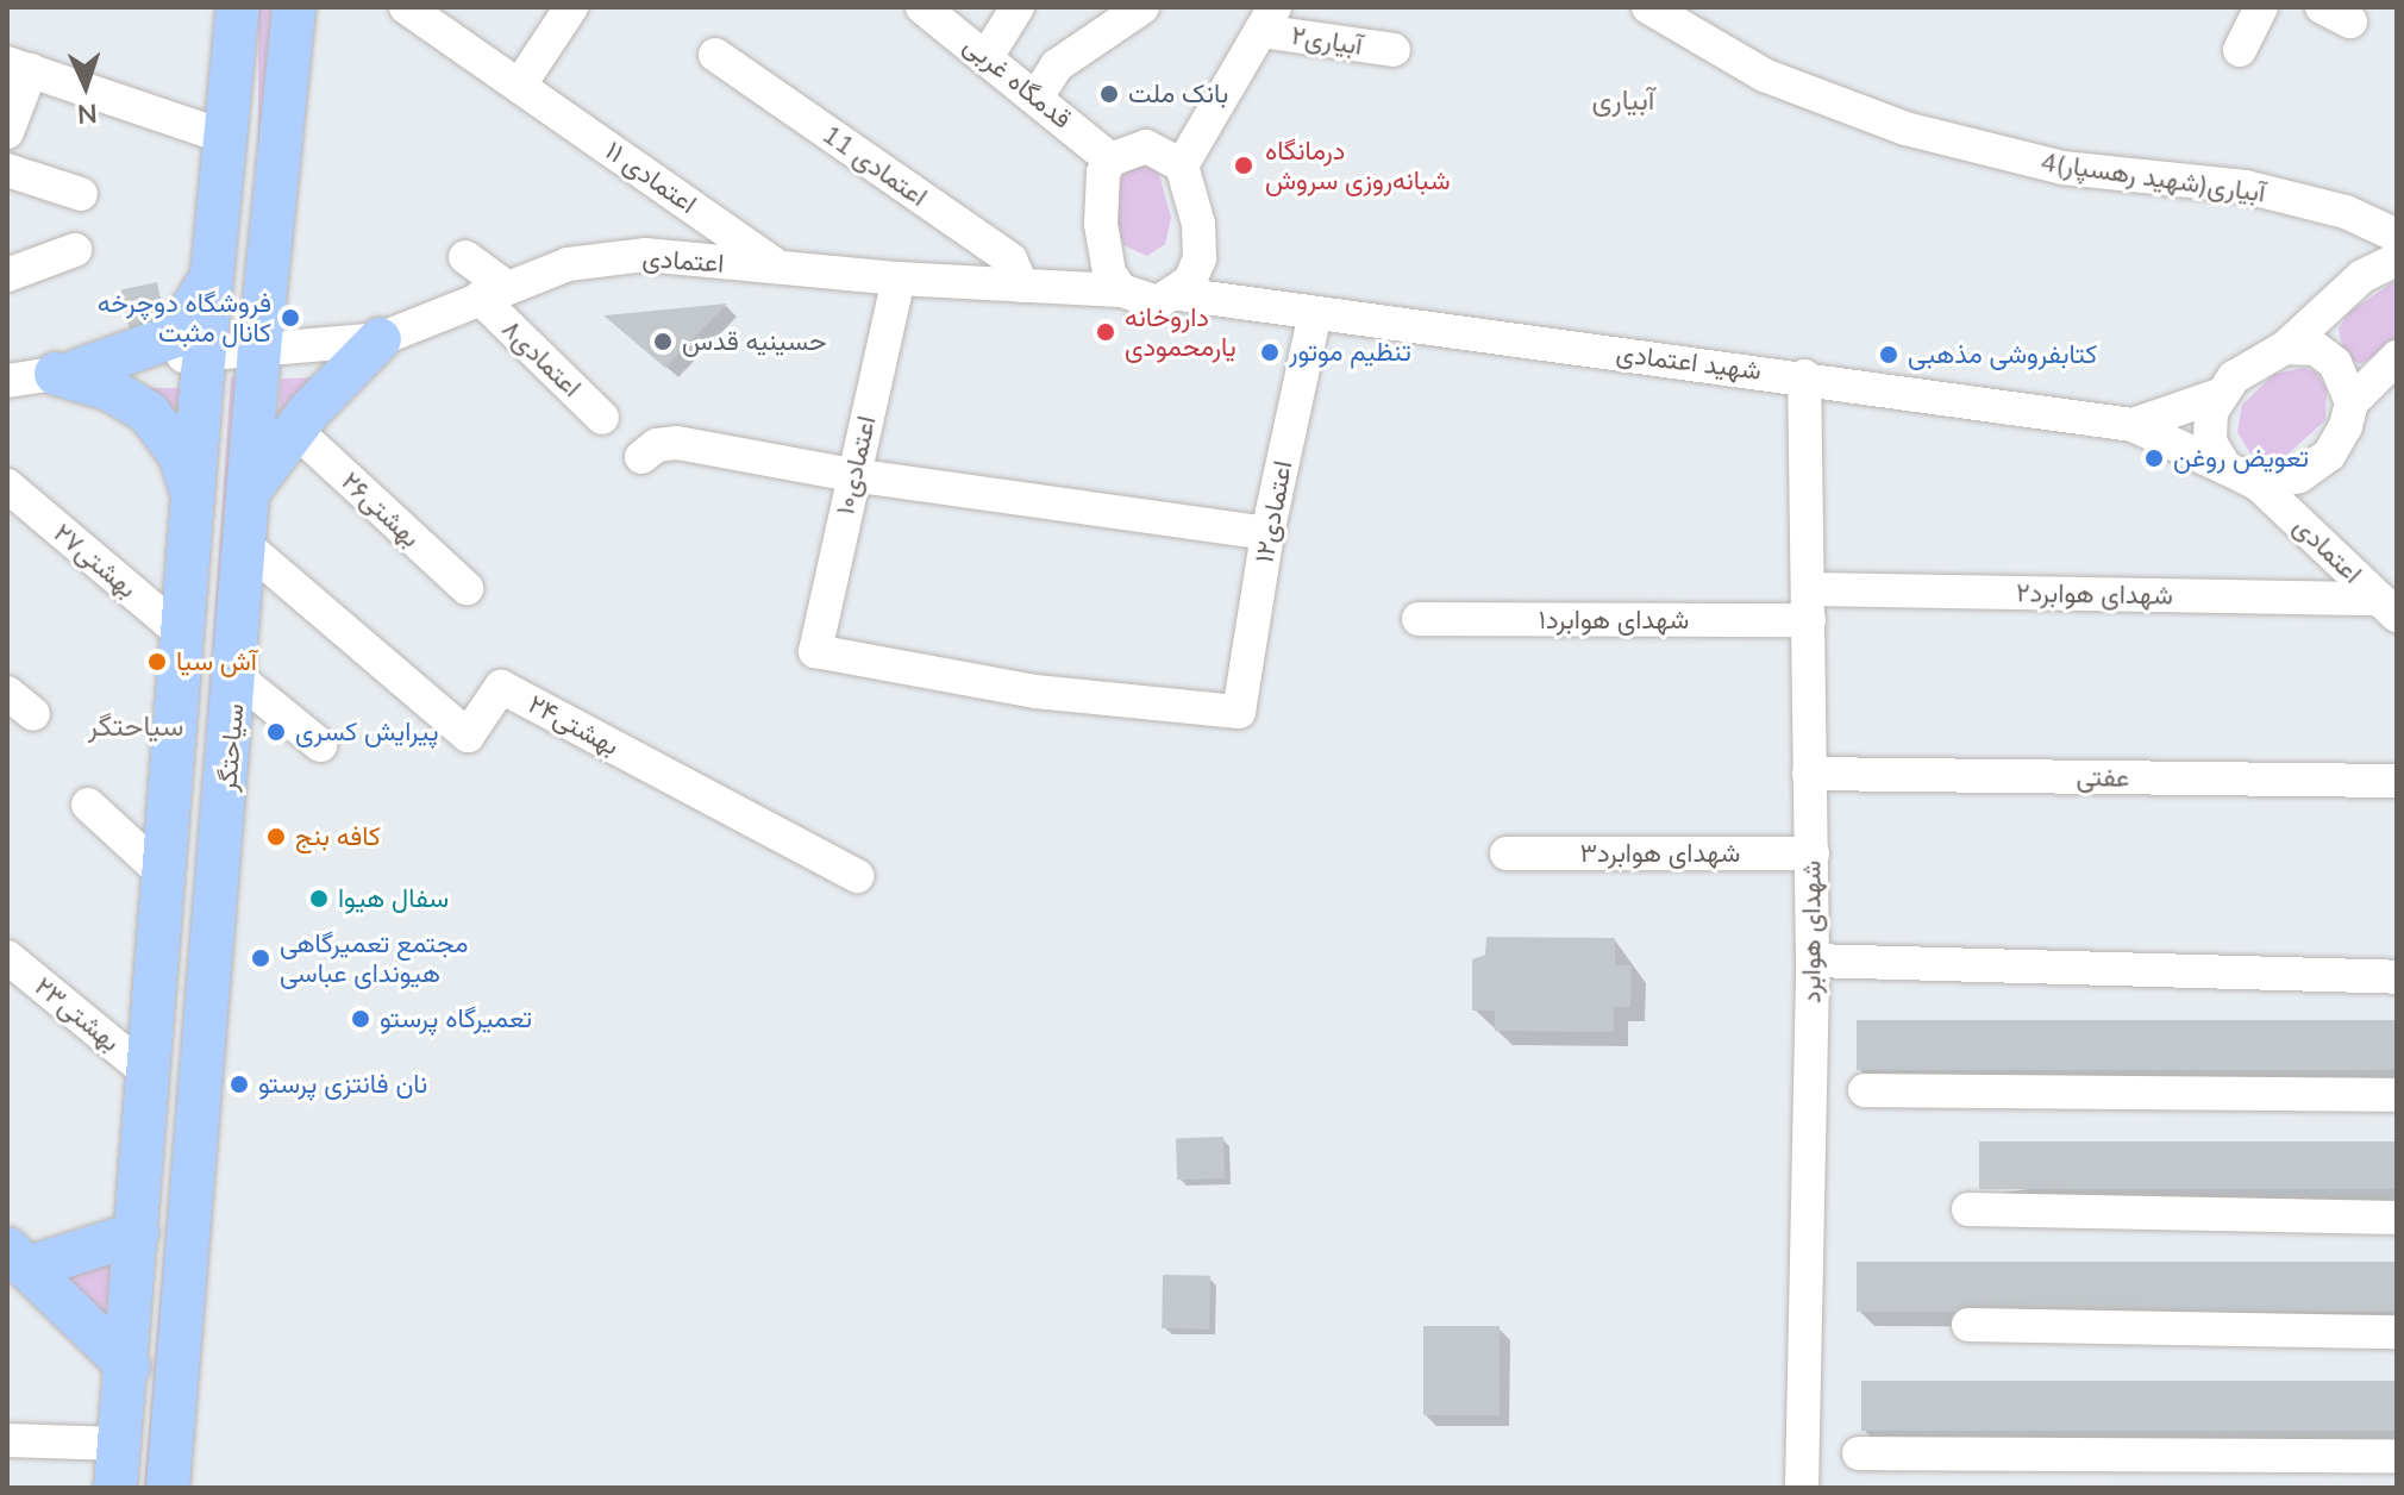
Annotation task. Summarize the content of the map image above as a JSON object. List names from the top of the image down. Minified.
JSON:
{"streets":{"main road":["سیاحتگر"],"street":["آبیاری۲","قدمگاه غربی","11 اعتمادی","۱۱ اعتمادی","4آبیاری(شهید رهسپار)","اعتمادی","اعتمادی۸","شهید اعتمادی","اعتمادی۱۰","۲۶بهشتی","اعتمادی۱۲","۲۷بهشتی","شهدای هوابرد۲","شهدای هوابرد۱","۲۴بهشتی","عفتی","۳شهدای هوابرد","شهدای هوابرد","۲۳بهشتی"]},"crossings":[["قدمگاه غربی","اعتمادی"],["قدمگاه غربی","شهید اعتمادی"],["11 اعتمادی","اعتمادی"],["۱۱ اعتمادی","اعتمادی"],["اعتمادی","اعتمادی۸"],["اعتمادی","شهید اعتمادی"],["اعتمادی","اعتمادی۱۰"],["اعتمادی","شهدای هوابرد۲"],["اعتمادی","سیاحتگر"],["شهید اعتمادی","اعتمادی۱۲"],["شهید اعتمادی","شهدای هوابرد"],["اعتمادی۱۰","اعتمادی۱۲"],["شهدای هوابرد۲","شهدای هوابرد۱"],["شهدای هوابرد۲","شهدای هوابرد"],["شهدای هوابرد۱","شهدای هوابرد"],["۲۴بهشتی","سیاحتگر"],["عفتی","شهدای هوابرد"],["۳شهدای هوابرد","شهدای هوابرد"]],"districts":["آبیاری","سیاحتگر"],"places":["بانک ملت","درمانگاه شبانه‌روزی سروش","فروشگاه دوچرخه کانال مثبت","داروخانه یارمحمودی","حسینیه قدس","تنظیم موتور","کتابفروشی مذهبی","تعویض روغن","آش سیا","پیرایش کسری","کافه بنج","سفال هیوا","مجتمع تعمیرگاهی هیوندای عباسی","تعمیرگاه پرستو","نان فانتزی پرستو"],"north":"bottom"}
